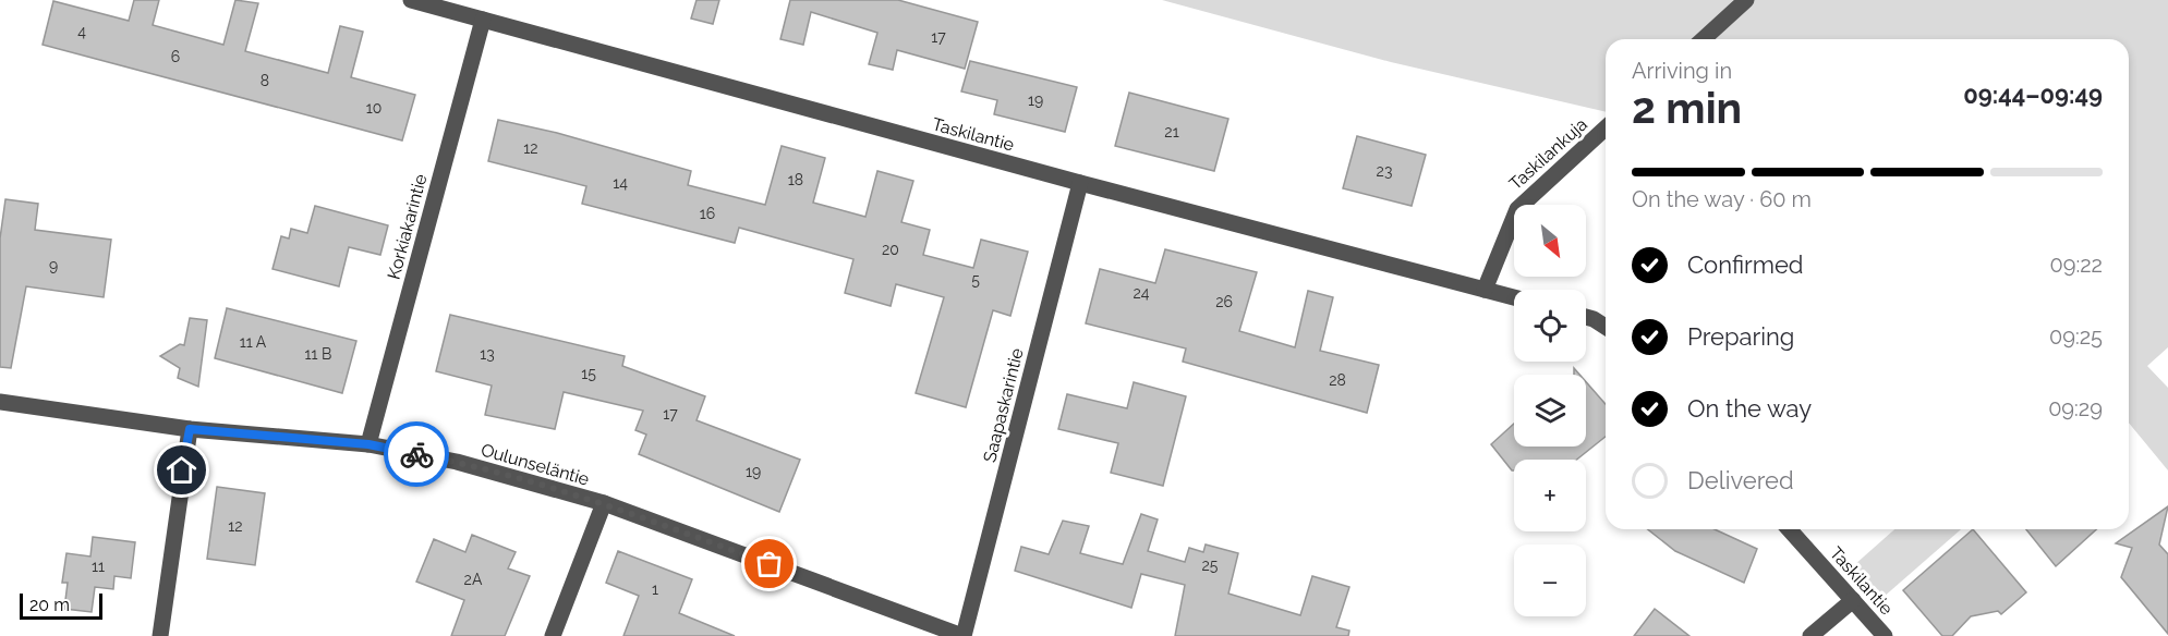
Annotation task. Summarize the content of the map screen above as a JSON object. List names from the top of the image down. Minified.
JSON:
{"streets":{"street":["Taskilantie","Taskilankuja","Korkiakarintie","Saapaskarintie","Oulunseläntie"]},"crossings":[["Taskilantie","Taskilankuja"],["Taskilantie","Korkiakarintie"],["Taskilantie","Saapaskarintie"],["Korkiakarintie","Oulunseläntie"],["Saapaskarintie","Oulunseläntie"]],"house_numbers":["4","17","6","8","19","10","21","12","23","18","14","16","20","9","5","24","26","11 A","11 B","13","15","28","17","19","12","25","11","2A","1"],"scale_bar":"20 m","north":"bottom right","page":{"heading":["2 min","Arriving in","09:44–09:49"],"bar":"On the way · 60 m","map_buttons":["+","−"],"list":[["Confirmed","09:22"],["Preparing","09:25"],["On the way","09:29"],"Delivered"],"scale":"20 m"}}
